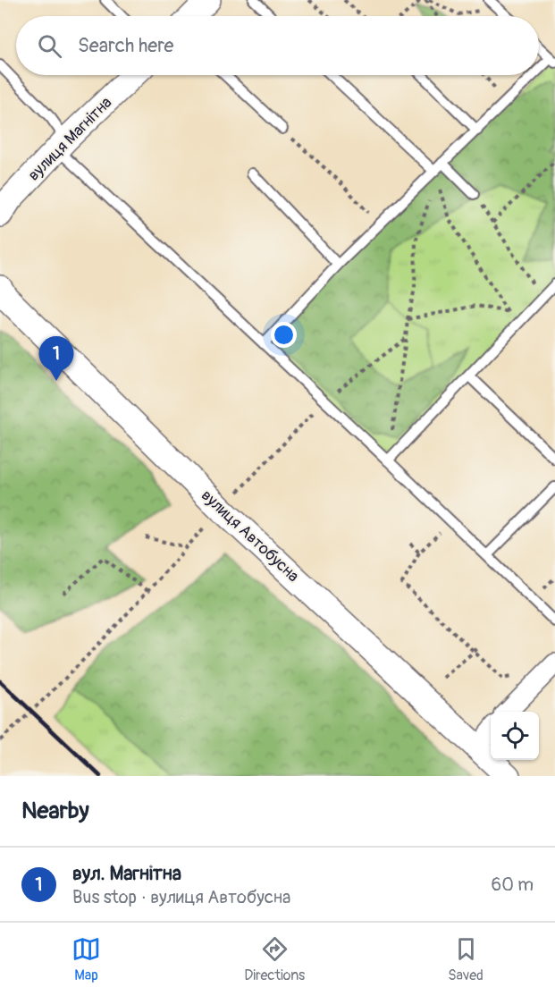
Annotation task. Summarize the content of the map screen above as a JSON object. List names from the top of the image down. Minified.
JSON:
{"streets":{"street":["вулиця Магнітна","вулиця Автобусна"]},"page":{"search":"Search here","pins":"1","heading":"Nearby","list":[{"mark":"1","name":"вул. Магнітна","note":"Bus stop · вулиця Автобусна","value":"60 m"}],"nav":["Map","Directions","Saved"]}}
